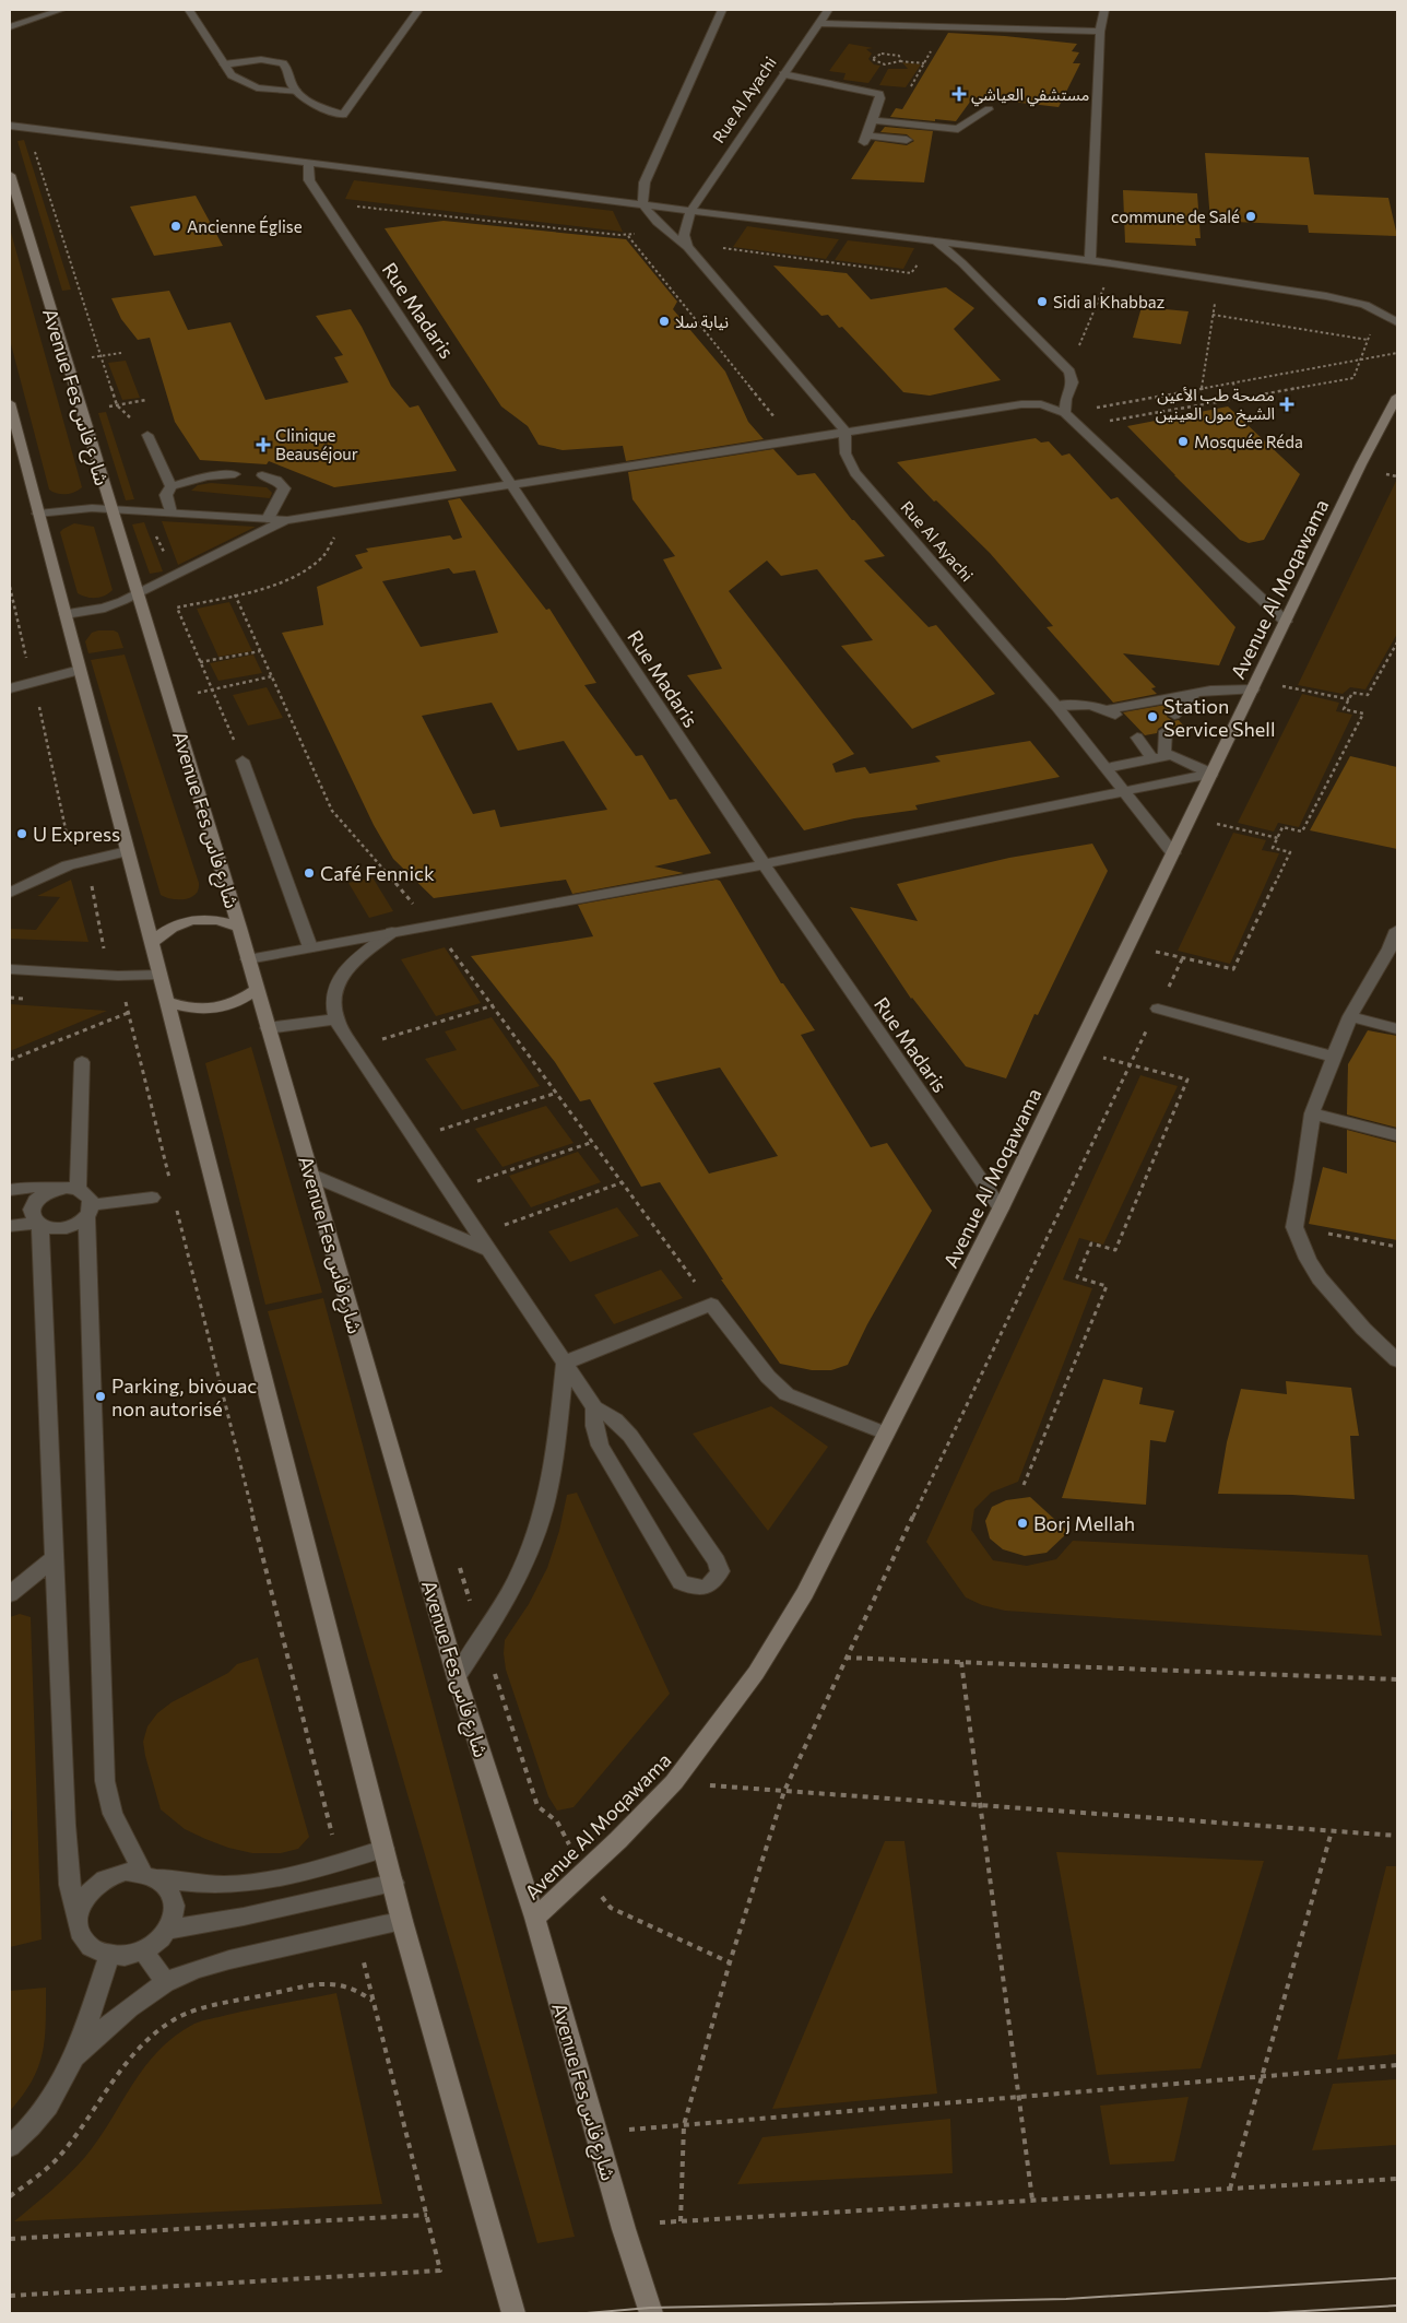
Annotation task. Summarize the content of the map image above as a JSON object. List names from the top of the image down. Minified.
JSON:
{"streets":{"main road":["Avenue Fes شارع فاس","Avenue Al Moqawama"],"street":["Rue Al Ayachi","Rue Madaris"]},"crossings":[["Rue Al Ayachi","Avenue Al Moqawama"],["Rue Madaris","Avenue Al Moqawama"],["Avenue Fes شارع فاس","Avenue Al Moqawama"]],"places":{"health":["مستشفي العياشي","مصحة طب الأعين الشيخ مول العينين","Clinique Beauséjour"],"other":["commune de Salé","Ancienne Église","Sidi al Khabbaz","نيابة سلا","Mosquée Réda","Station Service Shell","U Express","Café Fennick","Parking, bivouac non autorisé","Borj Mellah"]}}
